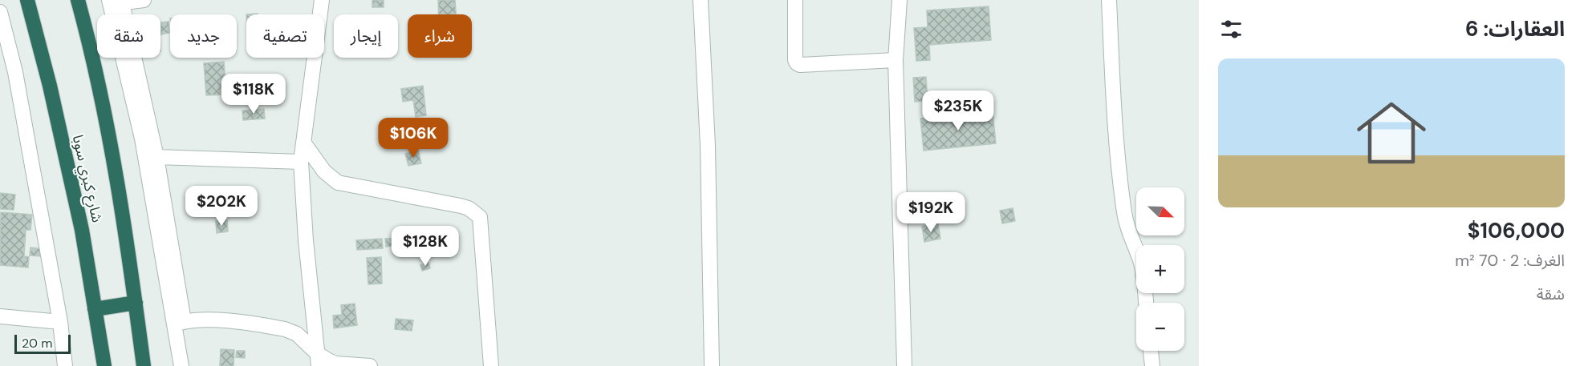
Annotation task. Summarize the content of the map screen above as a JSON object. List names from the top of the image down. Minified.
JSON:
{"streets":{"highway":["شارع كبري سوبا"]},"scale_bar":"20 m","north":"bottom right","page":{"heading":"العقارات: 6","chip":["شراء","إيجار","تصفية","جديد","شقة"],"list":[{"name":"$106,000","note":"الغرف: 2 · 70 m² · شقة"}],"price":["$118K","$235K","$106K","$202K","$192K","$128K"],"map_buttons":["+","−"],"scale":"20 m"}}
